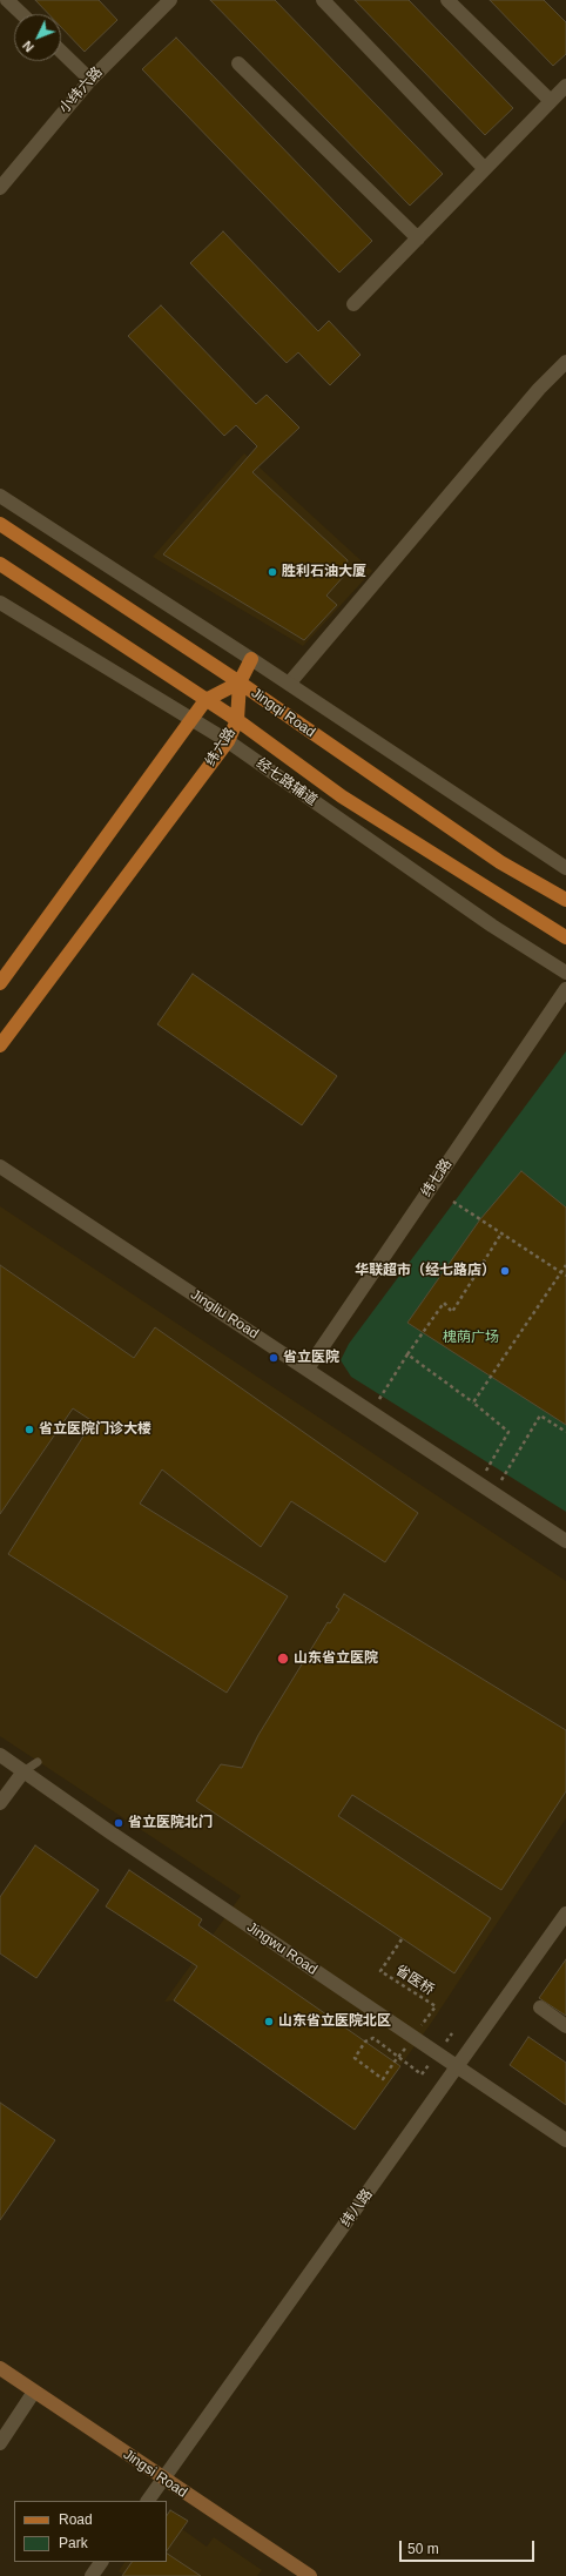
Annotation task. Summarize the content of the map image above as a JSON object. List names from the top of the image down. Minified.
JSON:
{"streets":{"main road":["Jingqi Road","纬六路","Jingsi Road"],"street":["小纬六路","经七路辅道","纬七路","Jingliu Road","Jingwu Road","纬八路"],"path":["省医桥"]},"crossings":[["Jingqi Road","纬六路"],["纬六路","经七路辅道"],["纬七路","Jingliu Road"],["Jingwu Road","纬八路"],["纬八路","Jingsi Road"]],"parks":["槐荫广场"],"places":["胜利石油大厦","华联超市（经七路店）","省立医院","省立医院门诊大楼","山东省立医院","省立医院北门","山东省立医院北区"],"legend":["Road","Park"],"scale_bar":"50 m","north":"bottom left"}
